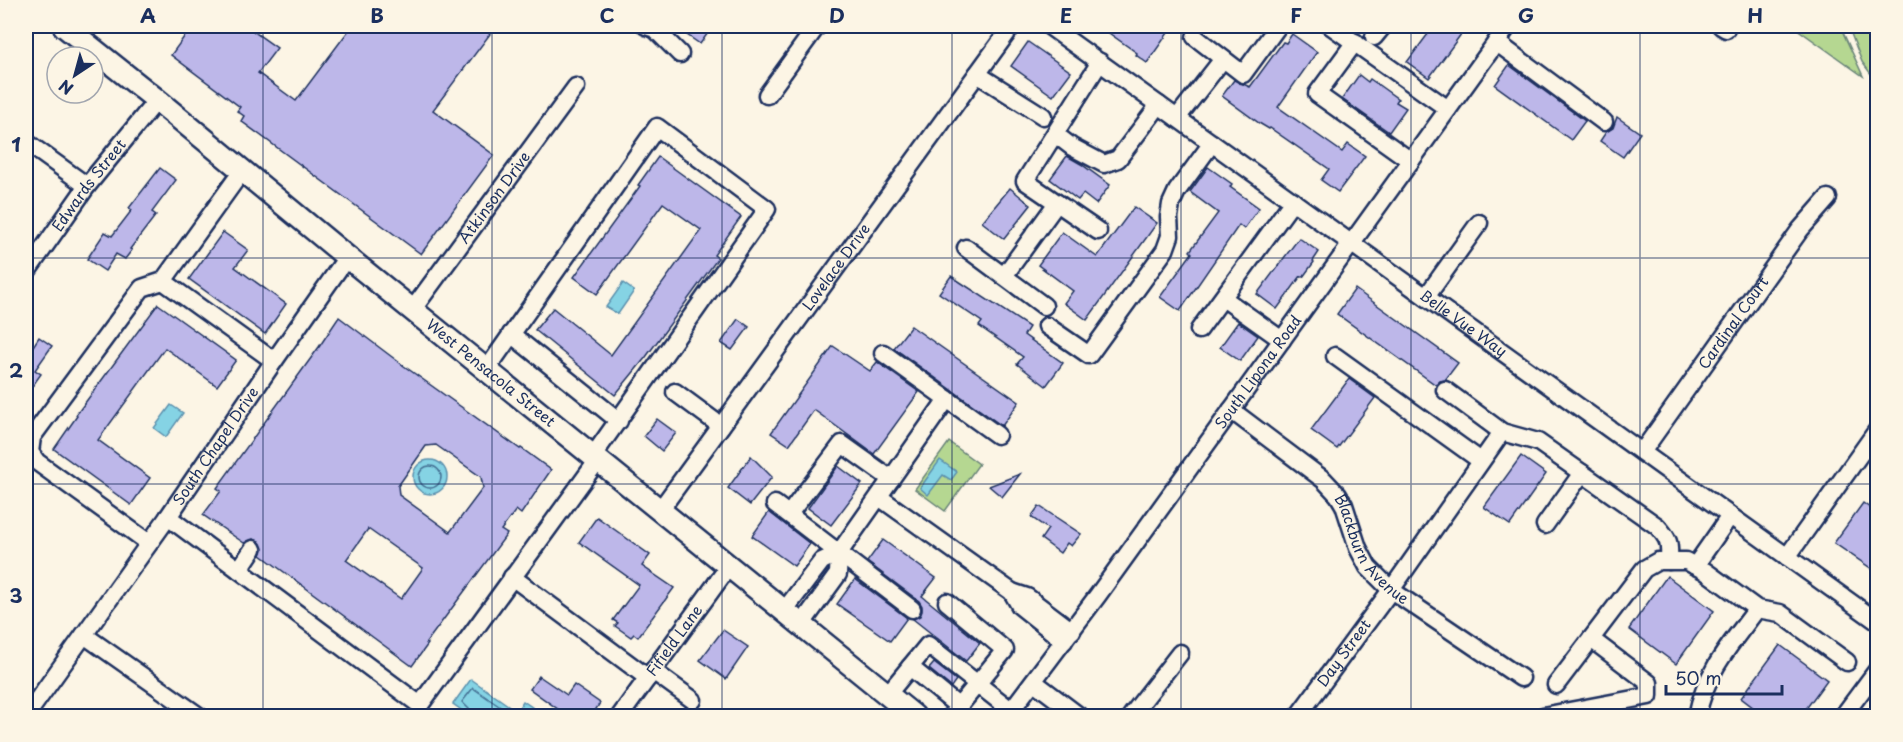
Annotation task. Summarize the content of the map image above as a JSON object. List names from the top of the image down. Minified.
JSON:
{"streets":{"main road":["West Pensacola Street"],"street":["Edwards Street","Atkinson Drive","Lovelace Drive","Belle Vue Way","Cardinal Court","South Lipona Road","South Chapel Drive","Blackburn Avenue","Fifield Lane","Day Street"]},"crossings":[["Edwards Street","West Pensacola Street"],["Atkinson Drive","West Pensacola Street"],["Lovelace Drive","West Pensacola Street"],["Belle Vue Way","Cardinal Court"],["Belle Vue Way","South Lipona Road"],["South Lipona Road","Blackburn Avenue"],["West Pensacola Street","South Chapel Drive"],["West Pensacola Street","Fifield Lane"],["Blackburn Avenue","Day Street"]],"scale_bar":"50 m","north":"bottom left","grid":{"columns":["A","B","C","D","E","F","G","H"],"rows":["1","2","3"]}}
